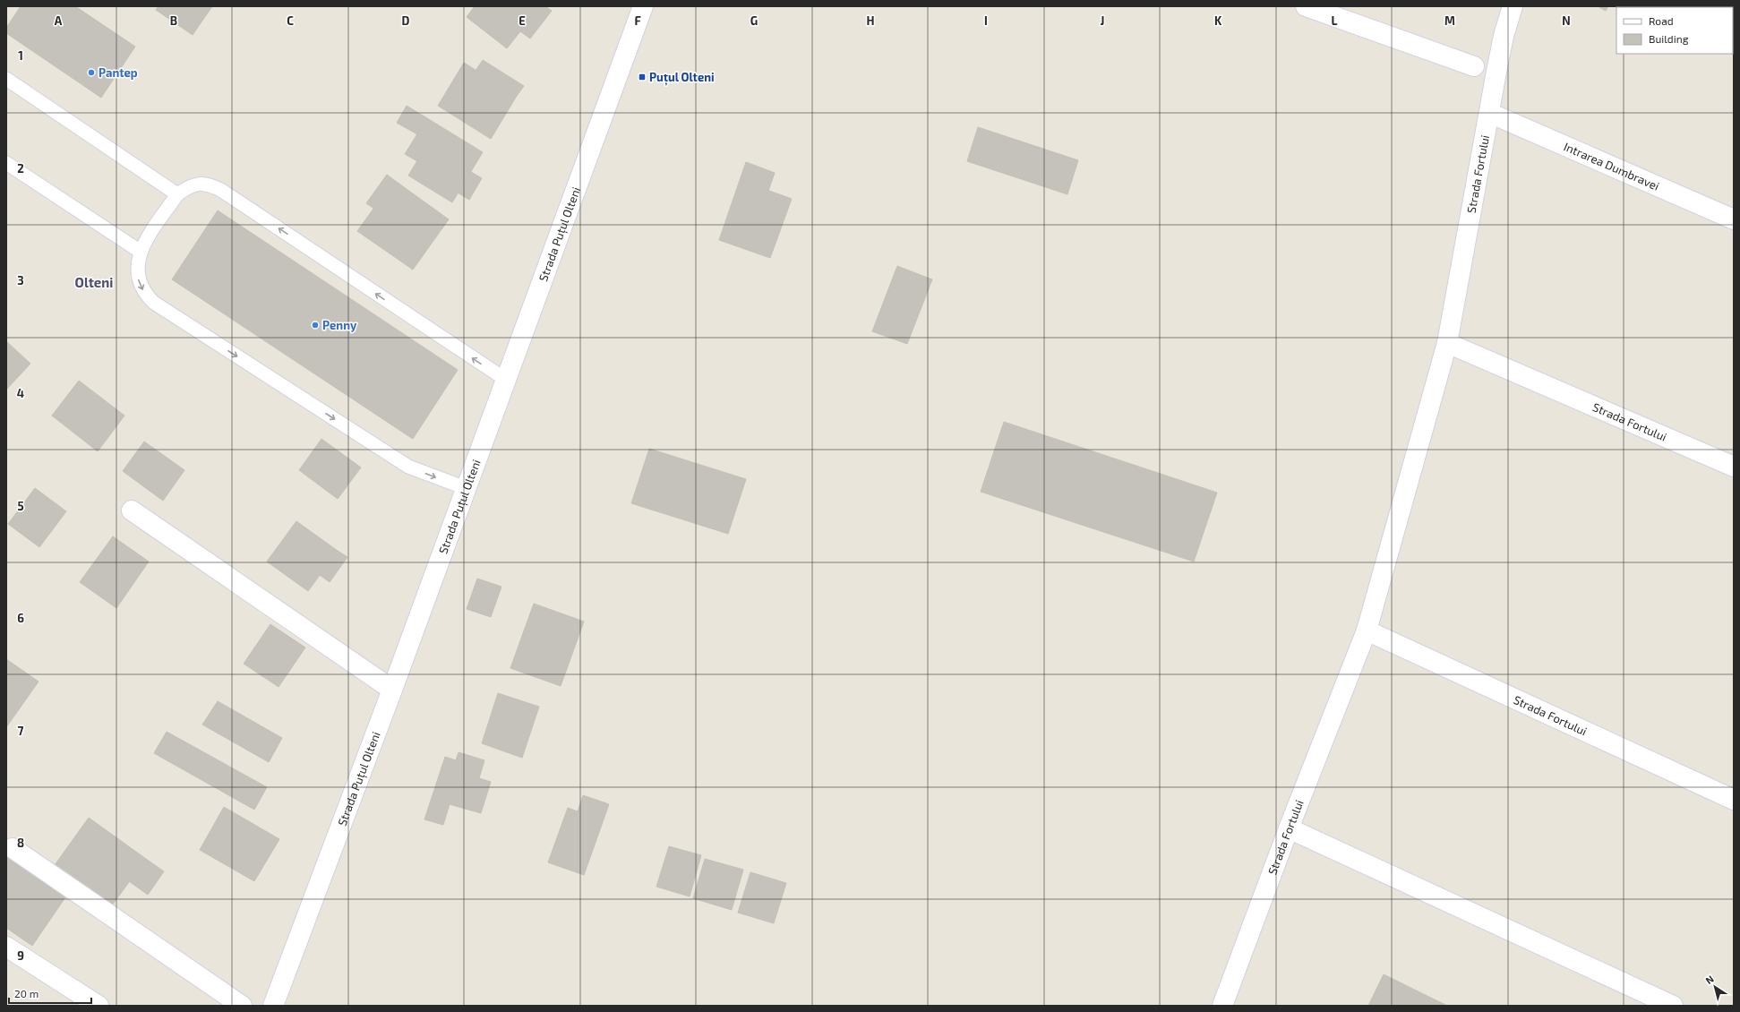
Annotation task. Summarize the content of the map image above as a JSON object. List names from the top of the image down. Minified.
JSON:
{"streets":{"street":["Intrarea Dumbravei","Strada Fortului","Strada Puțul Olteni"]},"crossings":[["Intrarea Dumbravei","Strada Fortului"]],"districts":["Olteni"],"places":{"other":["Pantep","Penny"],"transit":["Puțul Olteni"]},"legend":["Road","Building"],"scale_bar":"20 m","north":"top left","grid":{"columns":["A","B","C","D","E","F","G","H","I","J","K","L","M","N"],"rows":["1","2","3","4","5","6","7","8","9"]}}
